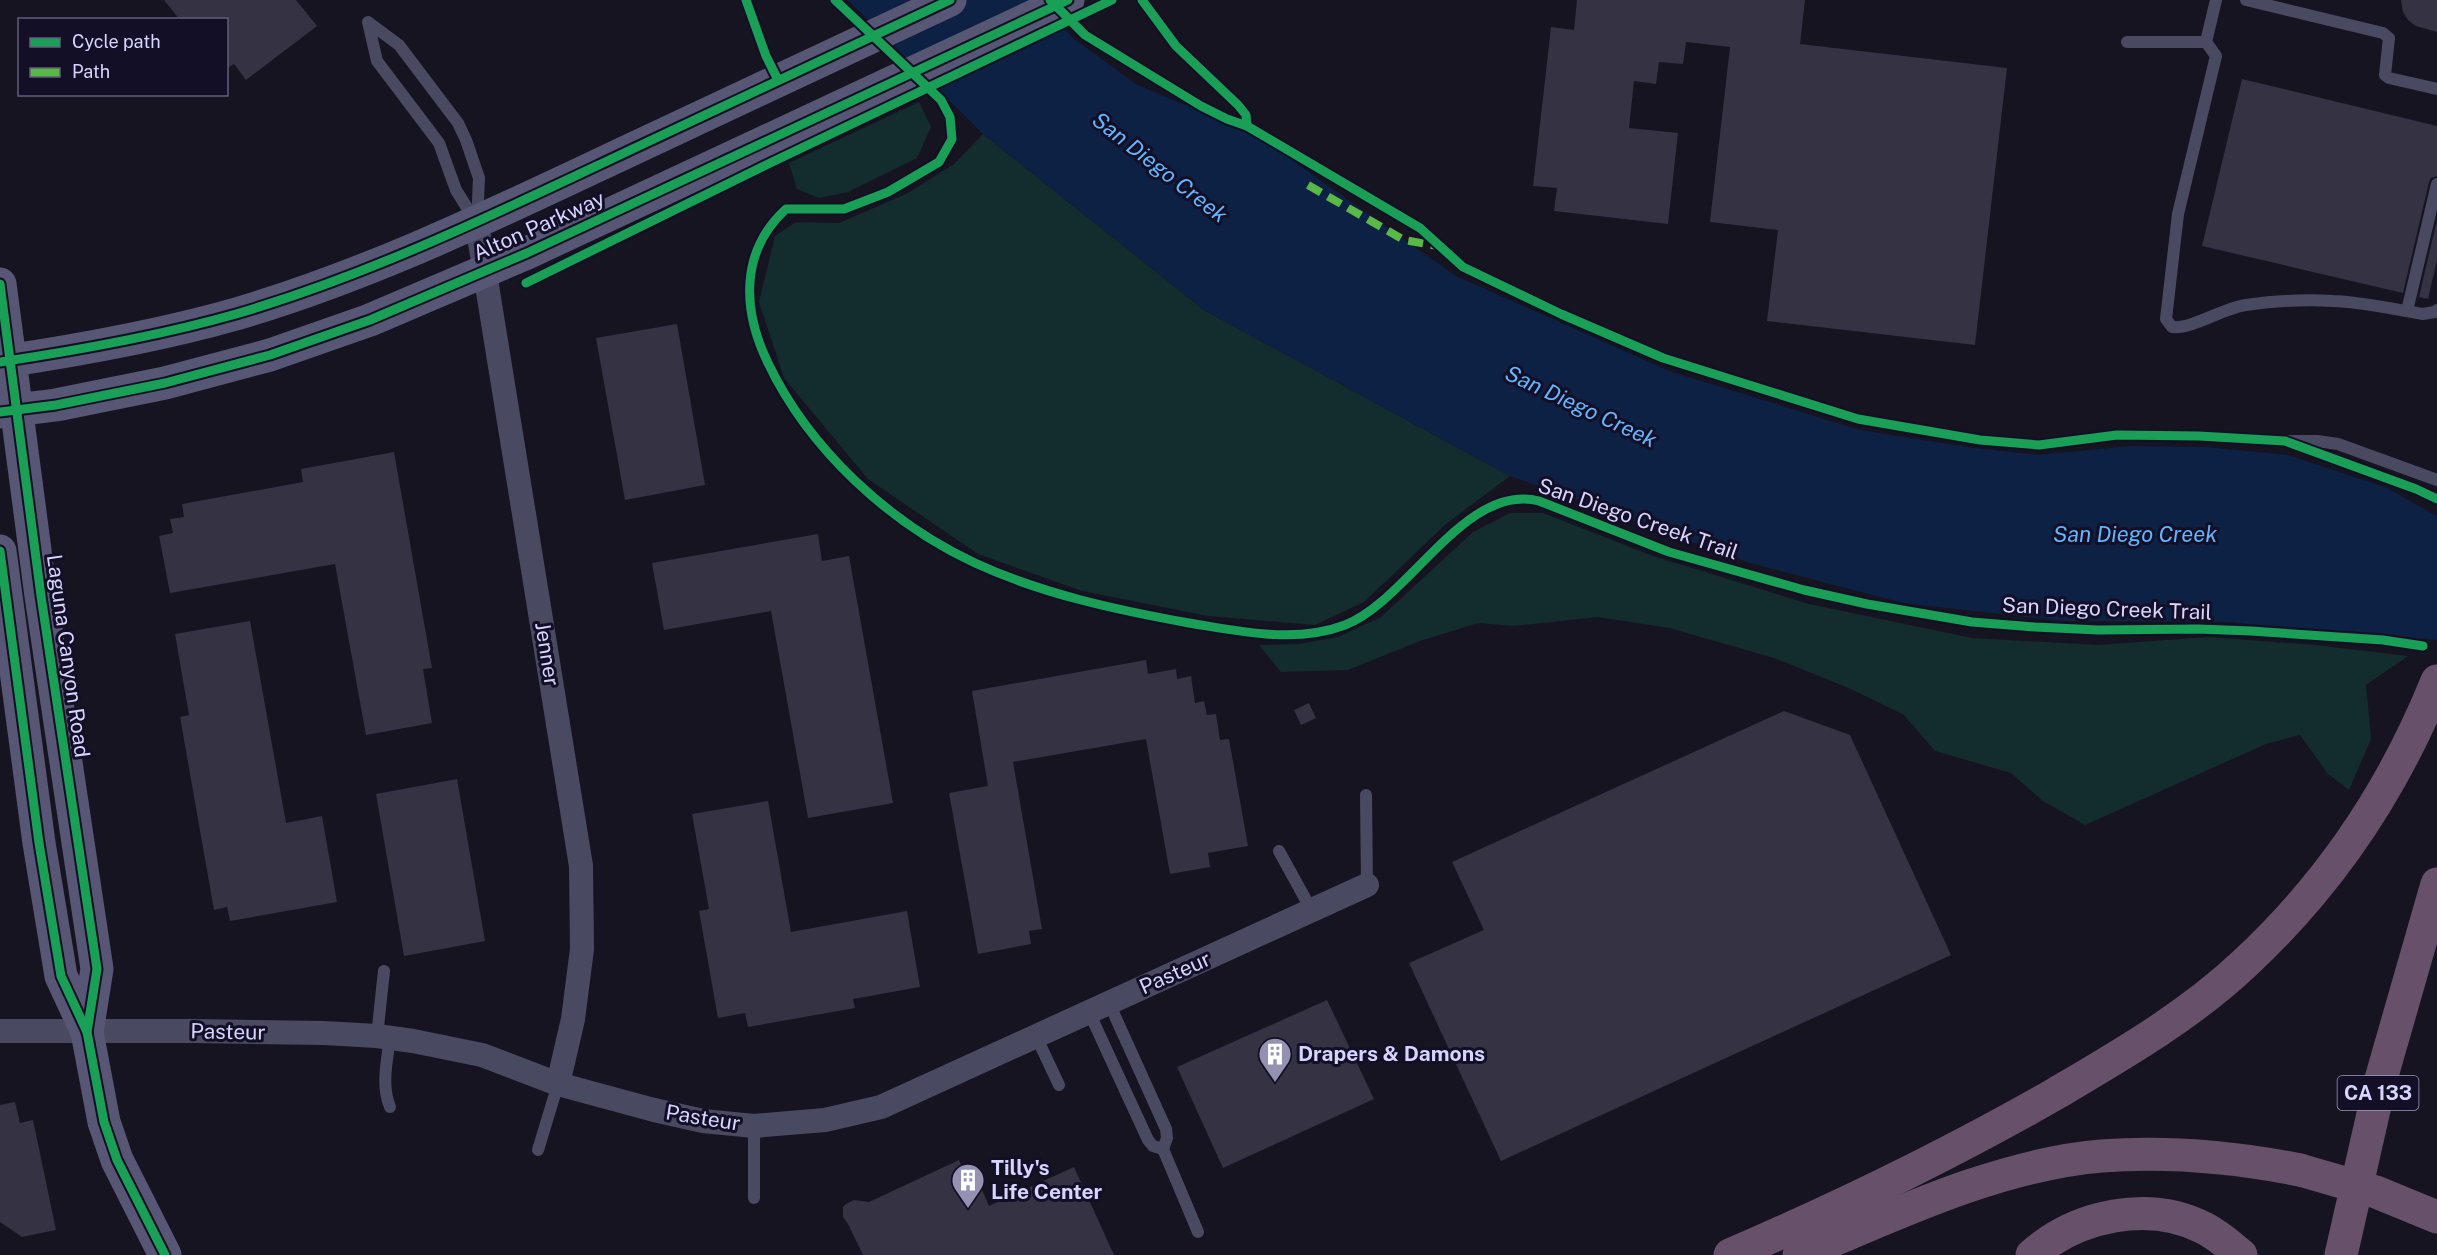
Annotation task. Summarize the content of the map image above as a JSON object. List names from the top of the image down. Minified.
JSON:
{"streets":{"highway":["CA 133"],"main road":["Alton Parkway","Laguna Canyon Road"],"street":["Jenner","Pasteur"],"cycle path":["San Diego Creek Trail"]},"crossings":[["Alton Parkway","Jenner"],["Alton Parkway","Laguna Canyon Road"],["Jenner","Pasteur"],["Laguna Canyon Road","Pasteur"]],"water":["San Diego Creek"],"places":{"building":["Drapers & Damons","Tilly's Life Center"]},"legend":["Cycle path","Path"]}
